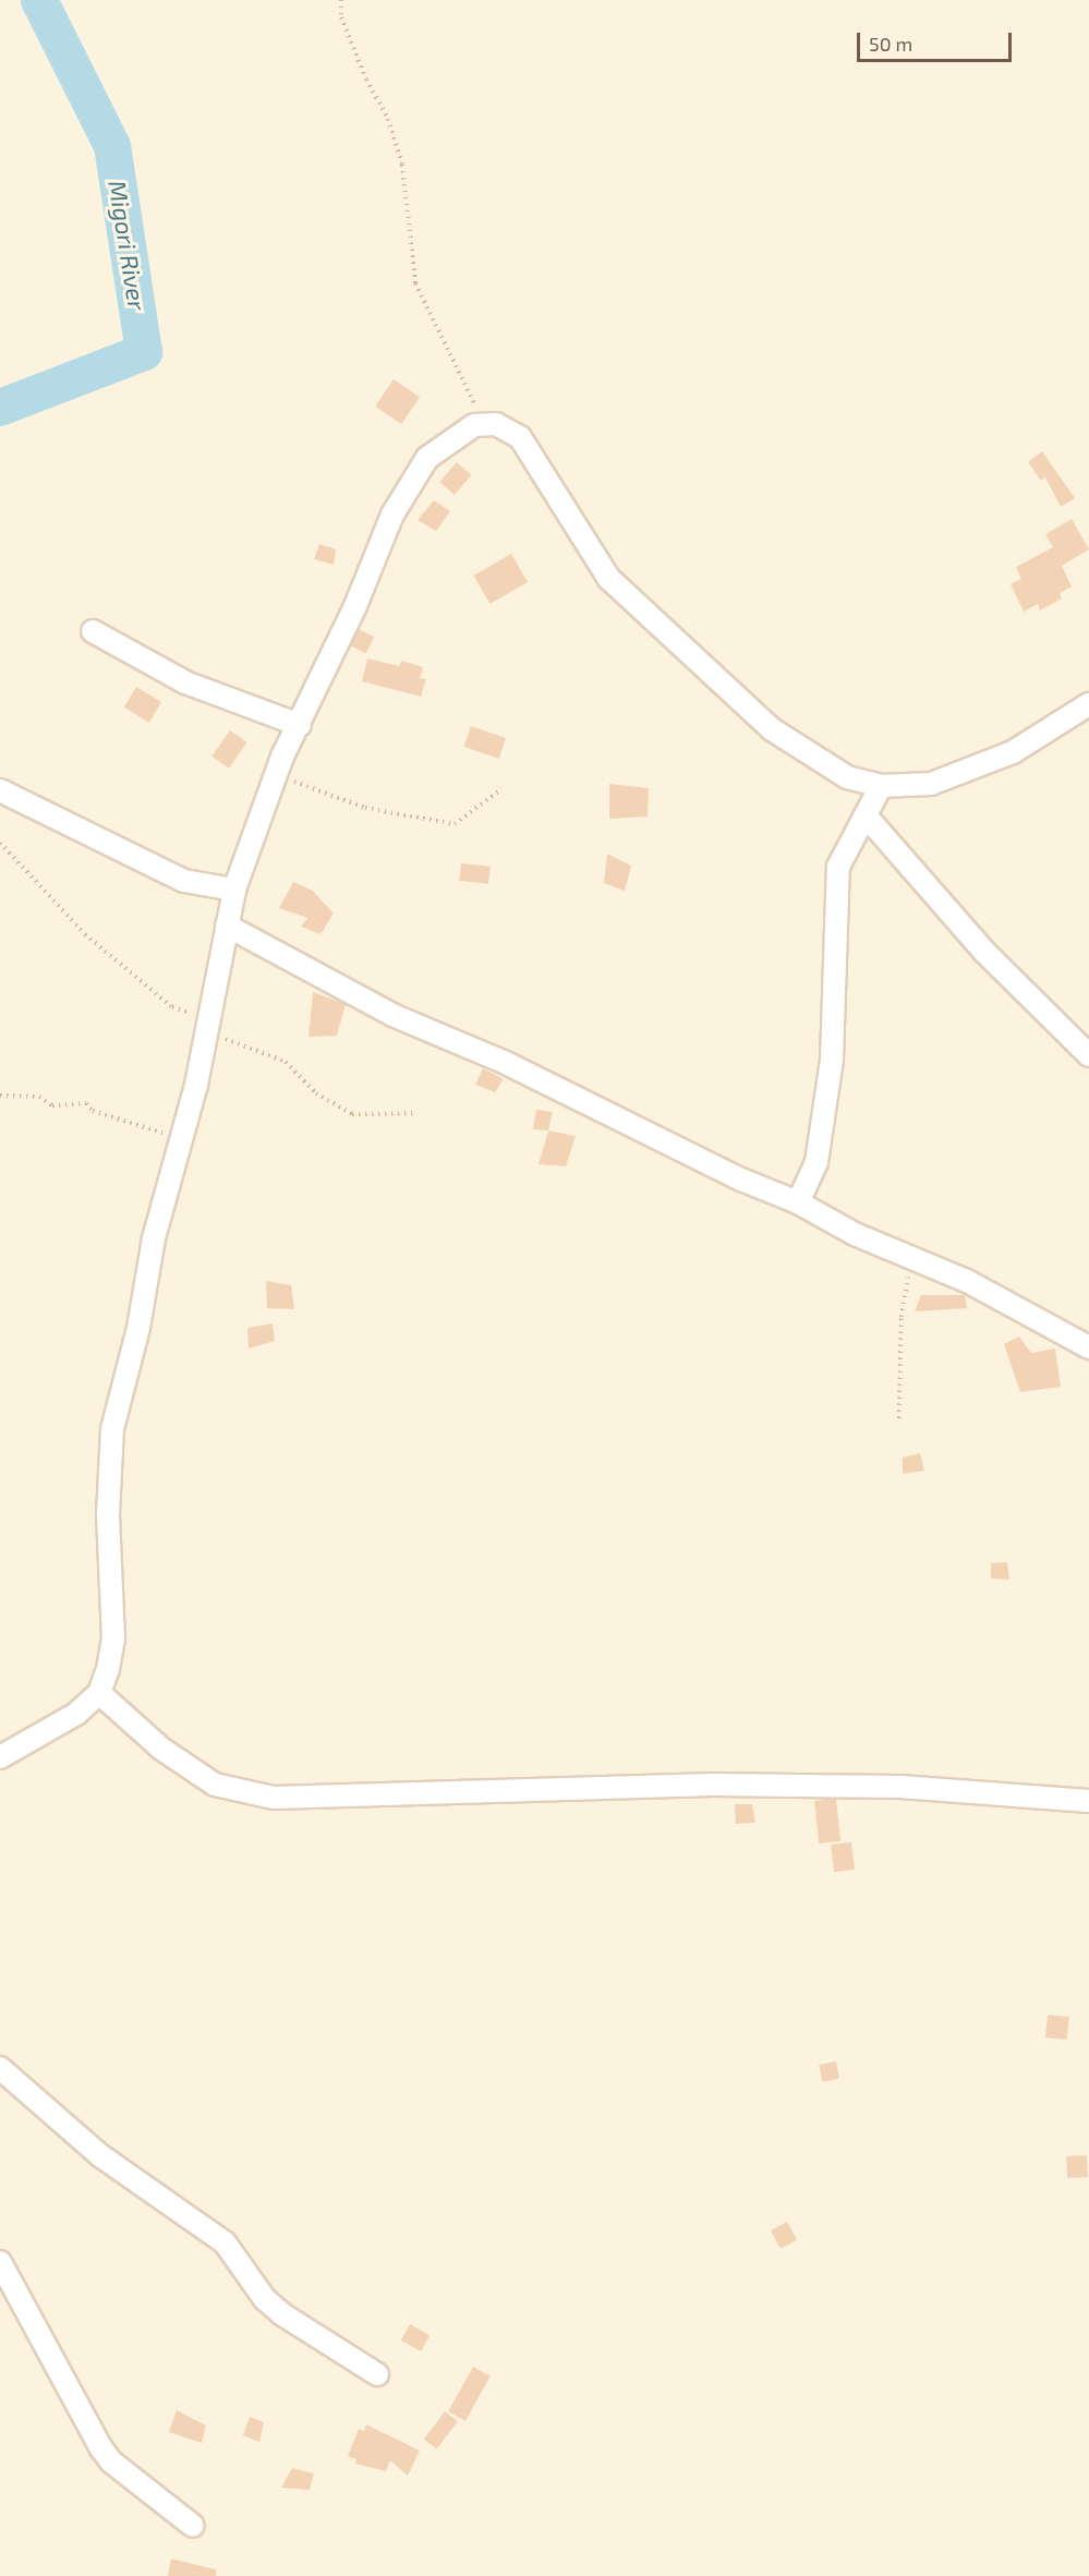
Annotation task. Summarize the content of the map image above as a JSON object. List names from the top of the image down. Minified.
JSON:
{"water":["Migori River"],"scale_bar":"50 m"}
